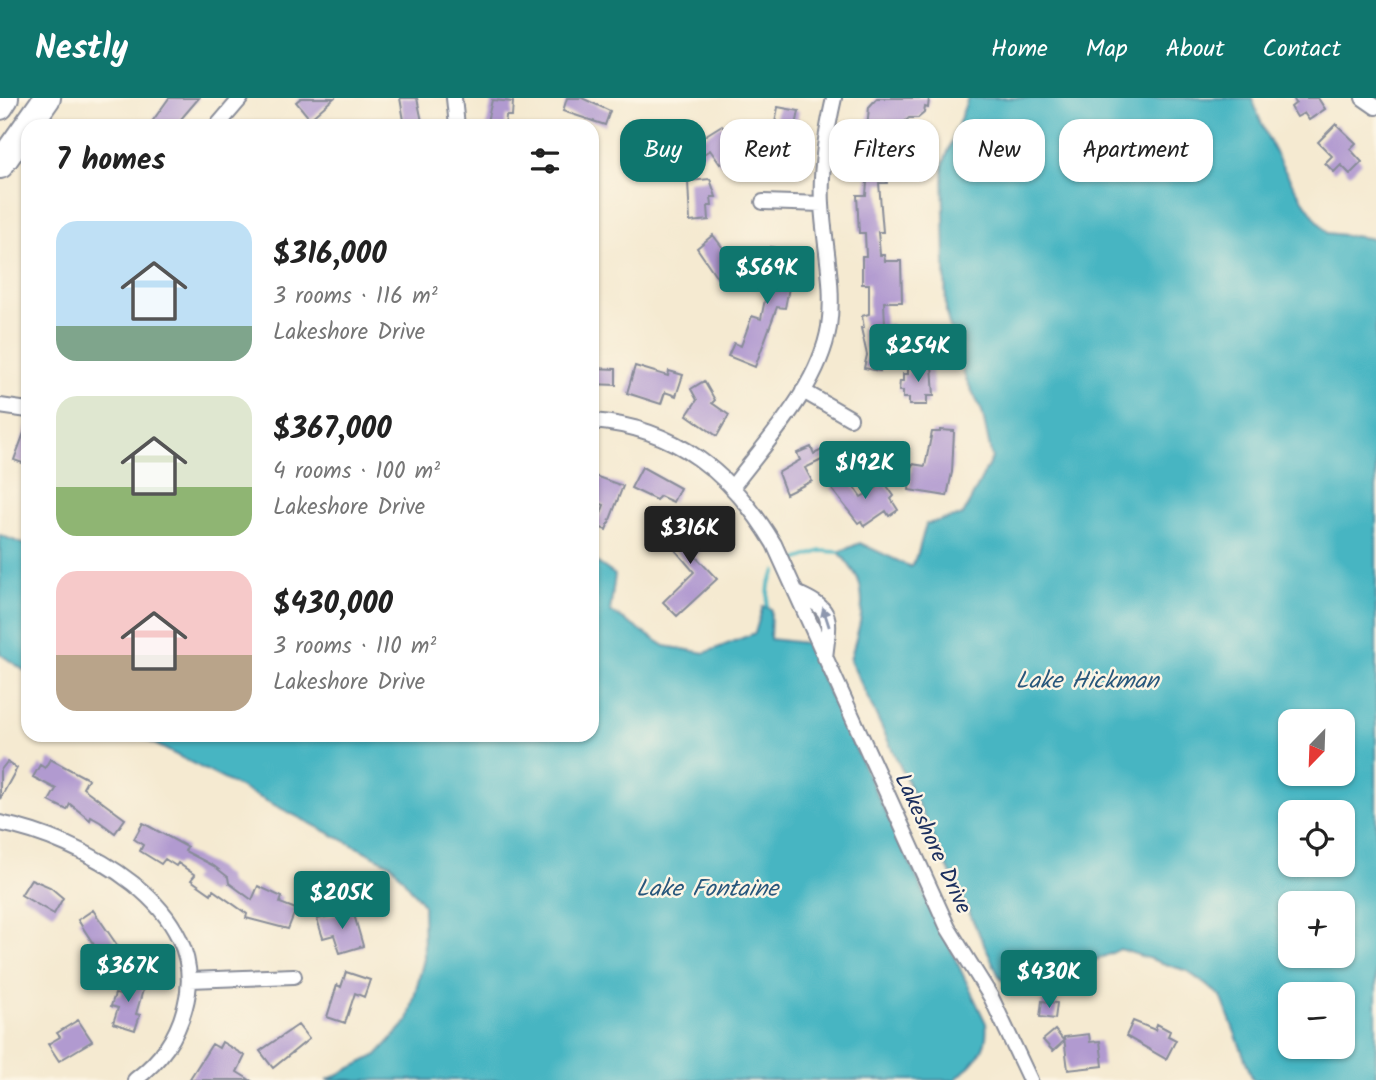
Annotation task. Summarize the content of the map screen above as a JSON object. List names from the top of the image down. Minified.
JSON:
{"streets":{"street":["Lakeshore Drive"]},"water":["Lake Hickman","Lake Fontaine"],"north":"bottom left","page":{"header":"Nestly","nav":["Home","Map","About","Contact"],"chip":["Buy","Rent","Filters","New","Apartment"],"heading":"7 homes","list":[{"name":"$316,000","note":"3 rooms · 116 m² · Lakeshore Drive"},{"name":"$367,000","note":"4 rooms · 100 m² · Lakeshore Drive"},{"name":"$430,000","note":"3 rooms · 110 m² · Lakeshore Drive"}],"price":["$569K","$254K","$192K","$316K","$205K","$367K","$430K"],"map_buttons":["+","−"]}}
